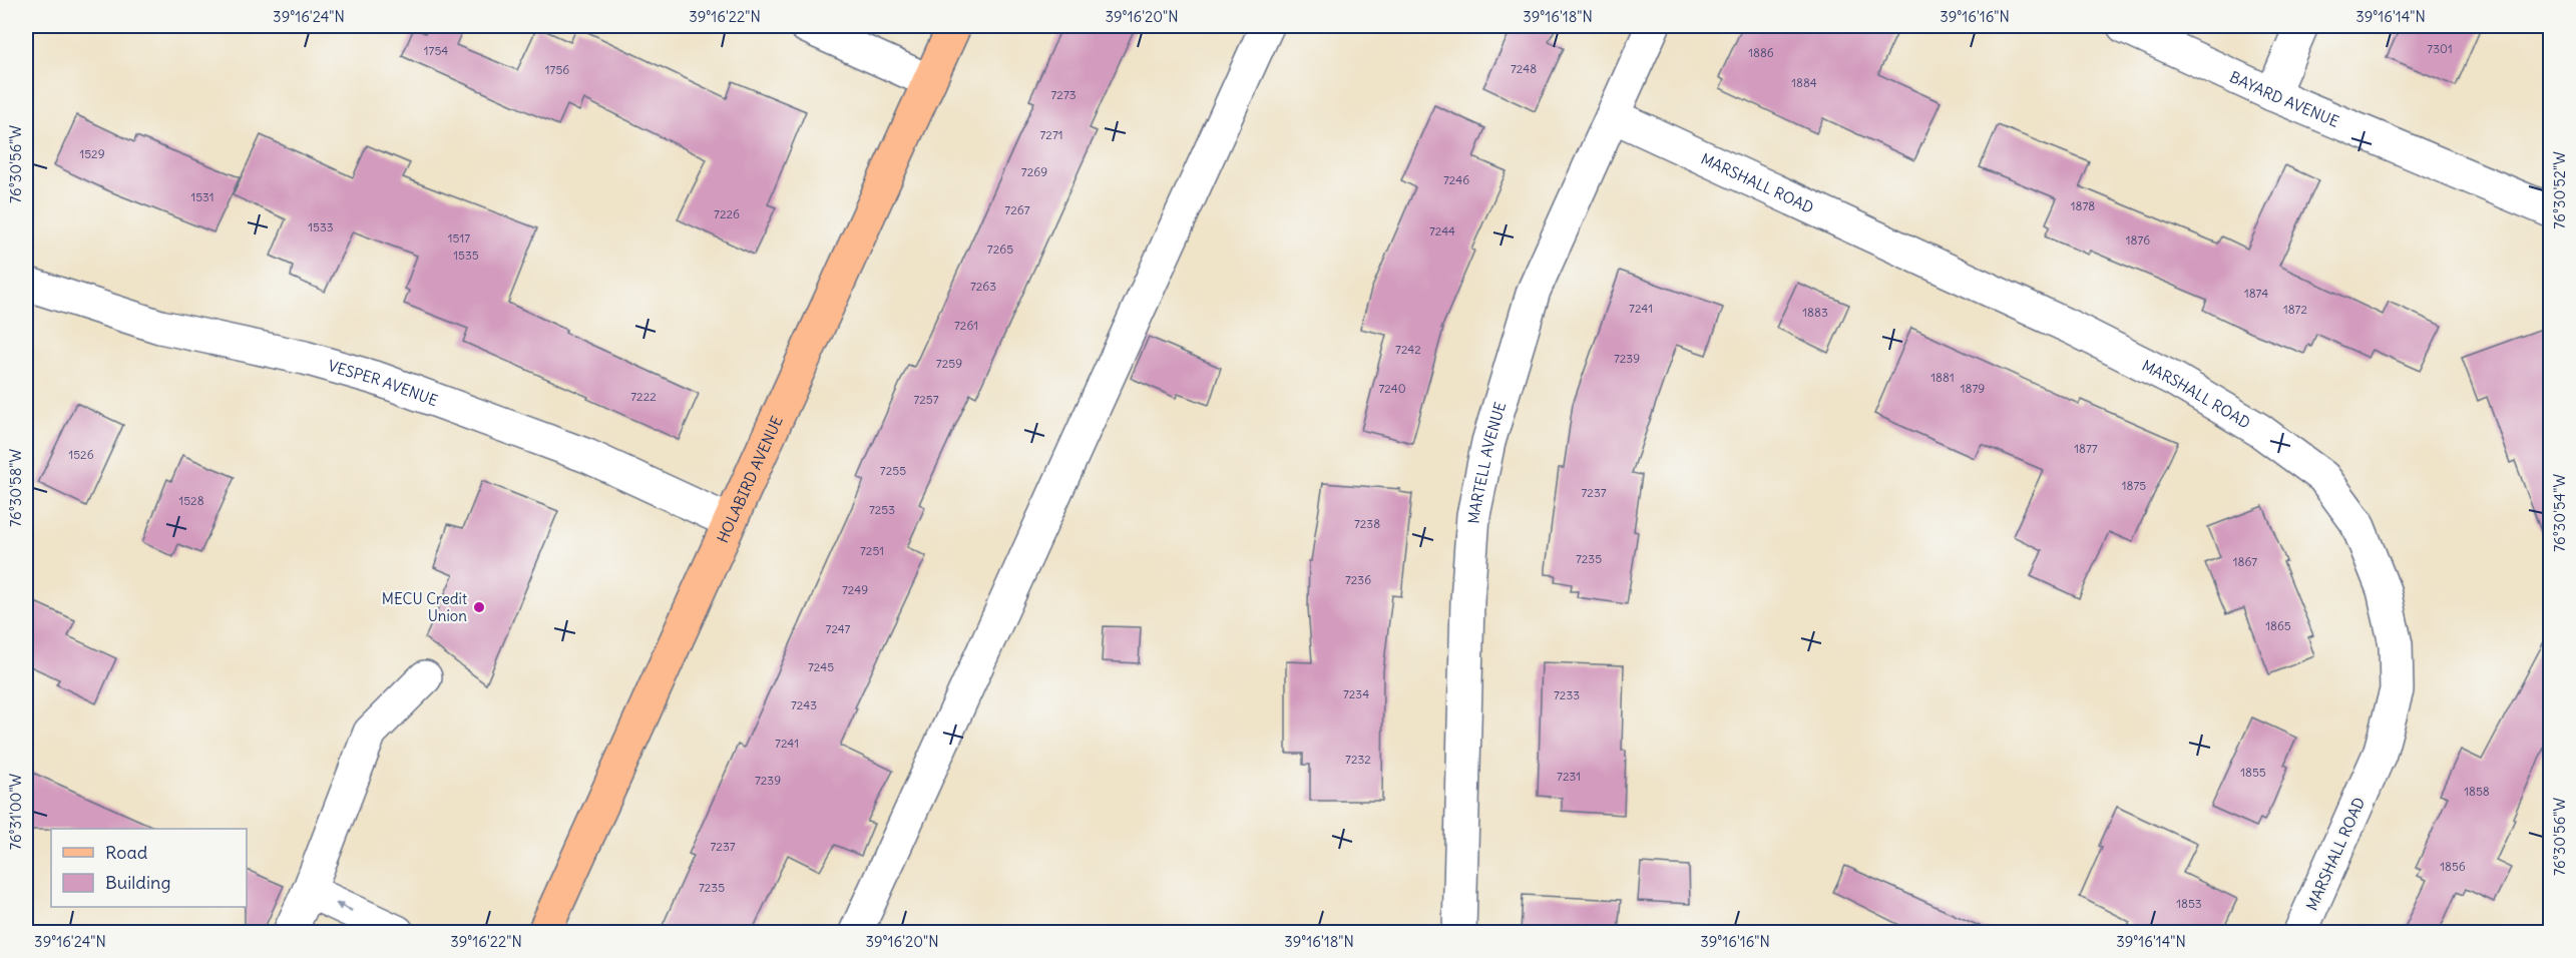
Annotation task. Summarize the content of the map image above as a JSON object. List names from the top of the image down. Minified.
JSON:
{"streets":{"main road":["HOLABIRD AVENUE"],"street":["BAYARD AVENUE","MARSHALL ROAD","VESPER AVENUE","MARTELL AVENUE"]},"crossings":[["MARSHALL ROAD","MARTELL AVENUE"],["VESPER AVENUE","HOLABIRD AVENUE"]],"places":["MECU Credit Union"],"house_numbers":["7301","1754","1886","7248","1756","1884","7273","7271","1529","7269","7246","1531","1878","7267","7226","1533","7244","1517","1876","7265","1535","7263","1874","7241","1872","1883","7261","7242","7239","7259","1881","7240","1879","7222","7257","1877","1526","7255","1875","7237","1528","7253","7238","7251","7235","1867","7236","7249","1865","7247","7245","7234","7233","7243","7241","7232","1855","7231","7239","1858","7237","1856","7235","1853"],"legend":["Road","Building"],"coordinates":["39°16'24\"N","39°16'22\"N","39°16'20\"N","39°16'18\"N","39°16'16\"N","39°16'14\"N","76°30'56\"W","76°30'52\"W","76°30'58\"W","76°30'54\"W","76°31'00\"W"]}
